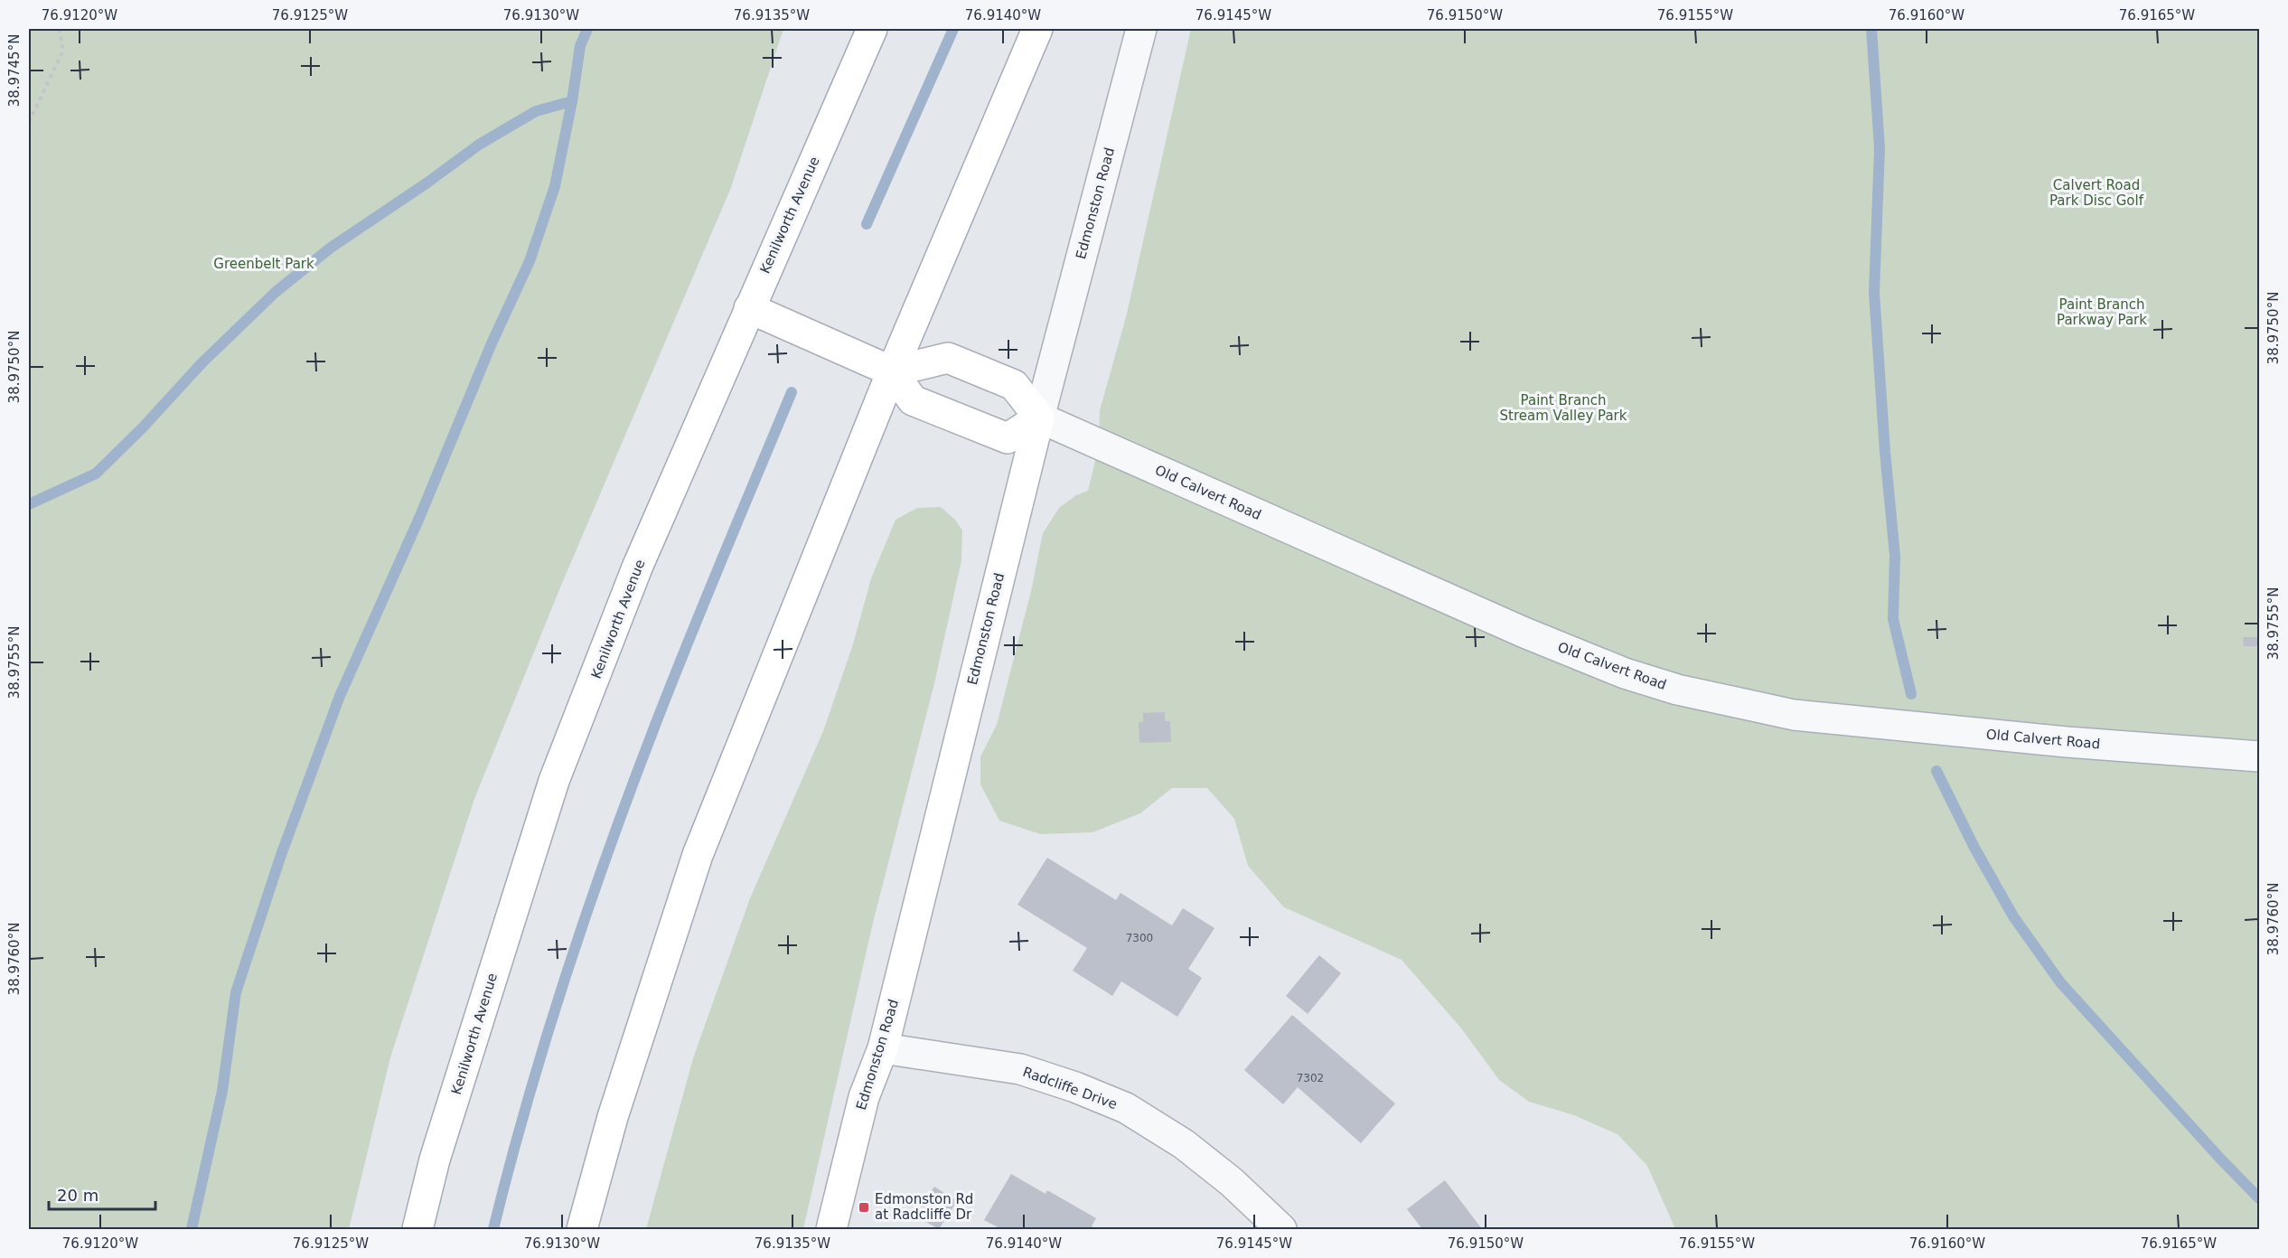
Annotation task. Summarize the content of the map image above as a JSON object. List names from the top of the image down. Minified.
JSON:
{"streets":{"main road":["Edmonston Road","Kenilworth Avenue","Old Calvert Road"],"street":["Radcliffe Drive"]},"crossings":[["Edmonston Road","Old Calvert Road"],["Edmonston Road","Radcliffe Drive"]],"parks":["Calvert Road Park Disc Golf","Greenbelt Park","Paint Branch Parkway Park","Paint Branch Stream Valley Park"],"places":{"transit":["Edmonston Rd at Radcliffe Dr"]},"house_numbers":["7300","7302"],"scale_bar":"20 m","coordinates":["76.9120°W","76.9125°W","76.9130°W","76.9135°W","76.9140°W","76.9145°W","76.9150°W","76.9155°W","76.9160°W","76.9165°W","38.9745°N","38.9750°N","38.9755°N","38.9760°N"]}
